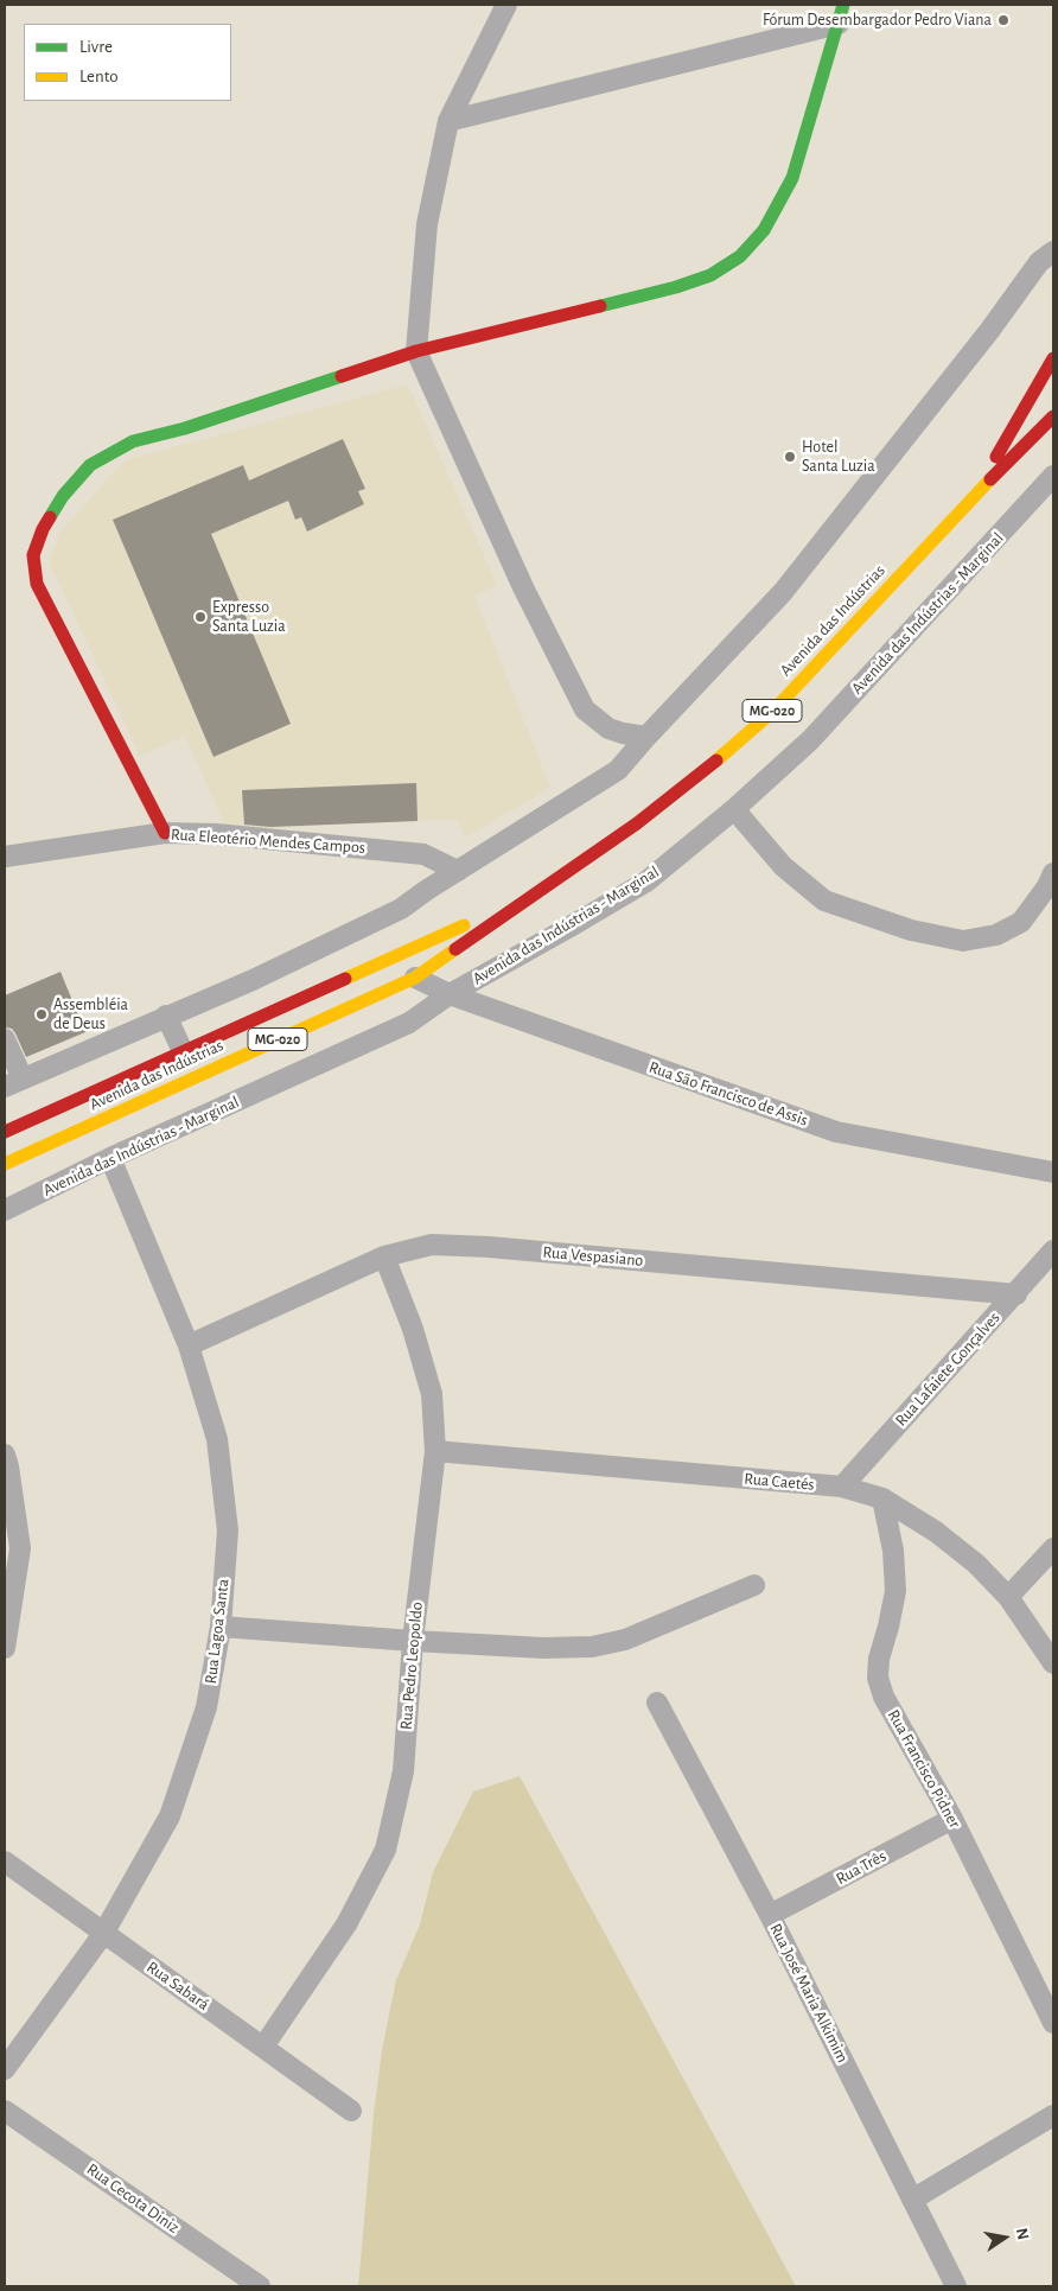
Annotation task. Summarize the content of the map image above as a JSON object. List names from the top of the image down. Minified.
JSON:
{"streets":{"main road":["Avenida das Indústrias","MG-020"],"street":["Avenida das Indústrias - Marginal","Rua Eleotério Mendes Campos","Rua São Francisco de Assis","Rua Vespasiano","Rua Lafaiete Gonçalves","Rua Caetés","Rua Lagoa Santa","Rua Pedro Leopoldo","Rua Francisco Pidner","Rua Três","Rua Sabará","Rua José Maria Alkimim","Rua Cecota Diniz"]},"crossings":[["Avenida das Indústrias - Marginal","Rua São Francisco de Assis"],["Avenida das Indústrias - Marginal","Rua Lagoa Santa"],["Avenida das Indústrias","Rua São Francisco de Assis"],["Rua Vespasiano","Rua Lafaiete Gonçalves"],["Rua Vespasiano","Rua Lagoa Santa"],["Rua Vespasiano","Rua Pedro Leopoldo"],["Rua Lafaiete Gonçalves","Rua Caetés"],["Rua Caetés","Rua Pedro Leopoldo"],["Rua Caetés","Rua Francisco Pidner"],["Rua Lagoa Santa","Rua Sabará"],["Rua Pedro Leopoldo","Rua Sabará"],["Rua Francisco Pidner","Rua Três"],["Rua Três","Rua José Maria Alkimim"]],"places":["Fórum Desembargador Pedro Viana","Hotel Santa Luzia","Expresso Santa Luzia","Assembléia de Deus"],"legend":["Livre","Lento"],"north":"right"}
